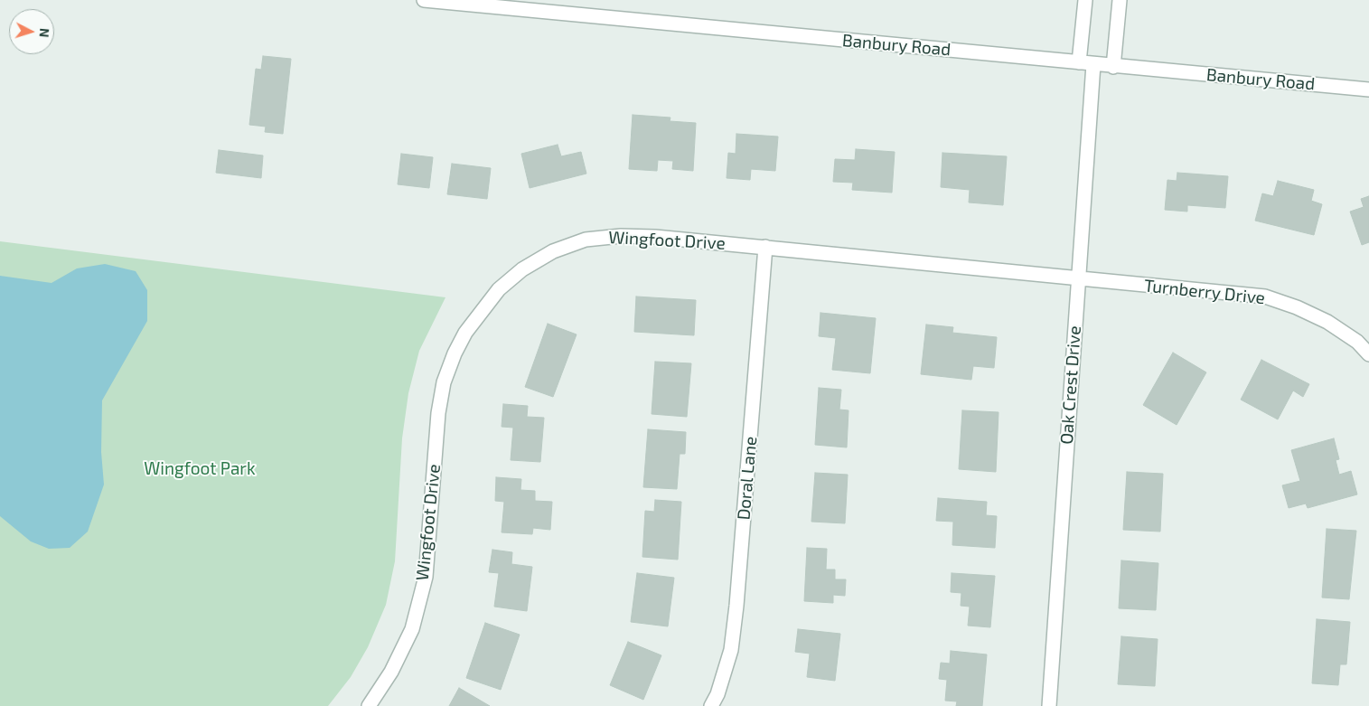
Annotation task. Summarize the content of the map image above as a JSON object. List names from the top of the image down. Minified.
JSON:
{"streets":{"street":["Banbury Road","Wingfoot Drive","Turnberry Drive","Oak Crest Drive","Doral Lane"]},"crossings":[["Banbury Road","Oak Crest Drive"],["Wingfoot Drive","Turnberry Drive"],["Wingfoot Drive","Oak Crest Drive"],["Wingfoot Drive","Doral Lane"],["Turnberry Drive","Oak Crest Drive"]],"parks":["Wingfoot Park"],"north":"right"}
